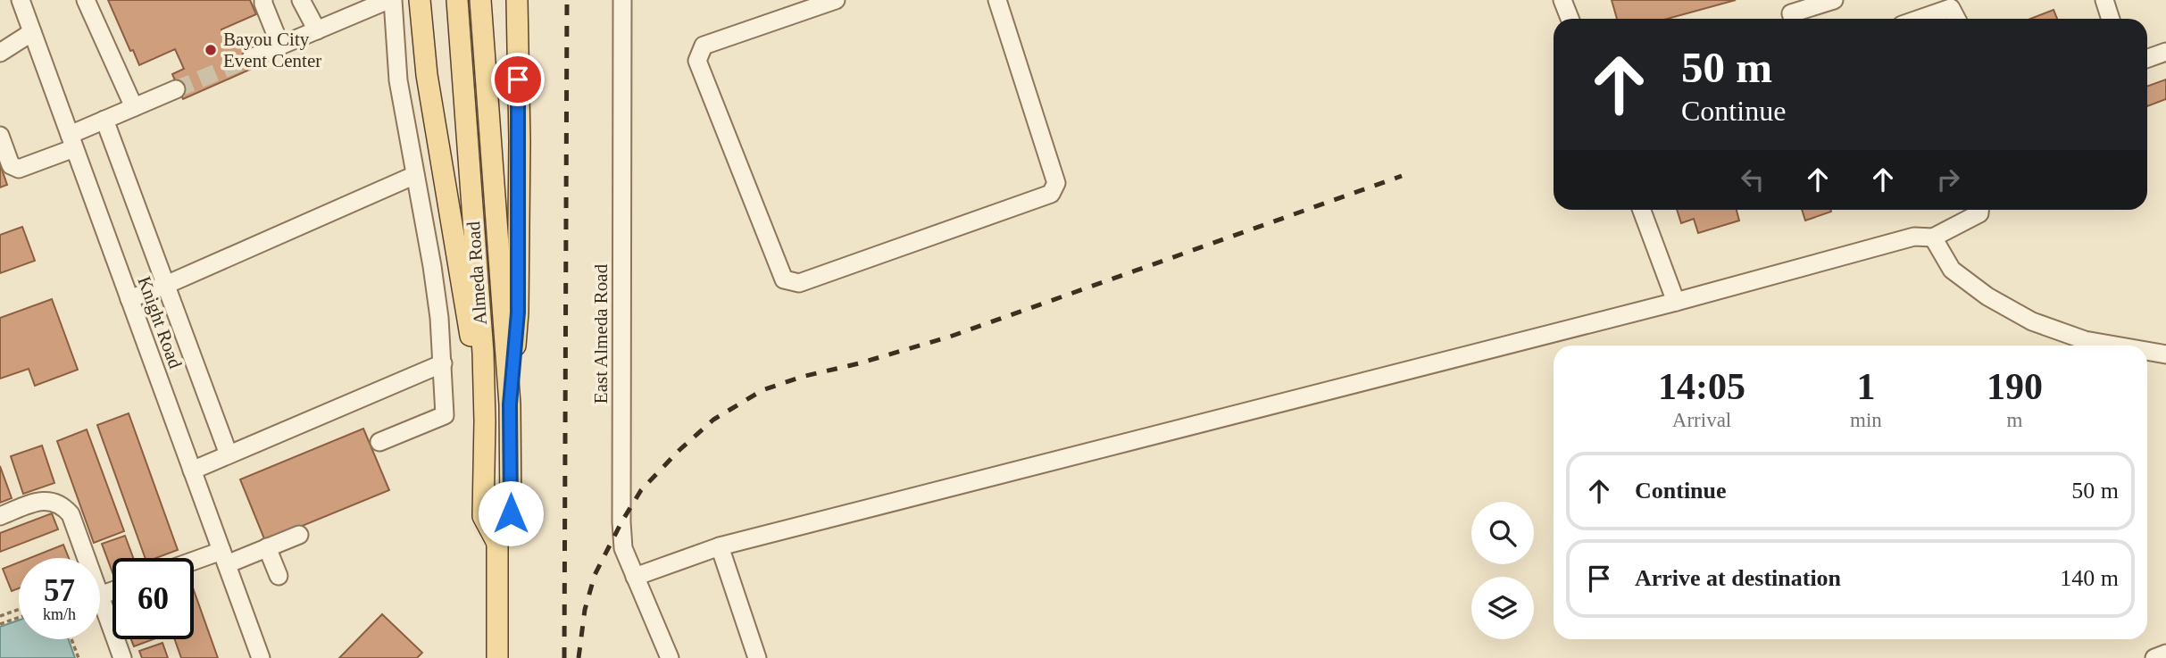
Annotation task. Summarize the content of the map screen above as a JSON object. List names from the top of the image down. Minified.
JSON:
{"streets":{"main road":["Almeda Road"],"street":["Knight Road","East Almeda Road"]},"places":["Bayou City Event Center"],"page":{"turn":["50 m","Continue"],"eta":["14:05","Arrival","1","min","190","m"],"list":[{"name":"Continue","value":"50 m"},{"name":"Arrive at destination","value":"140 m"}],"speed":"57 km/h","limit":"60"}}
